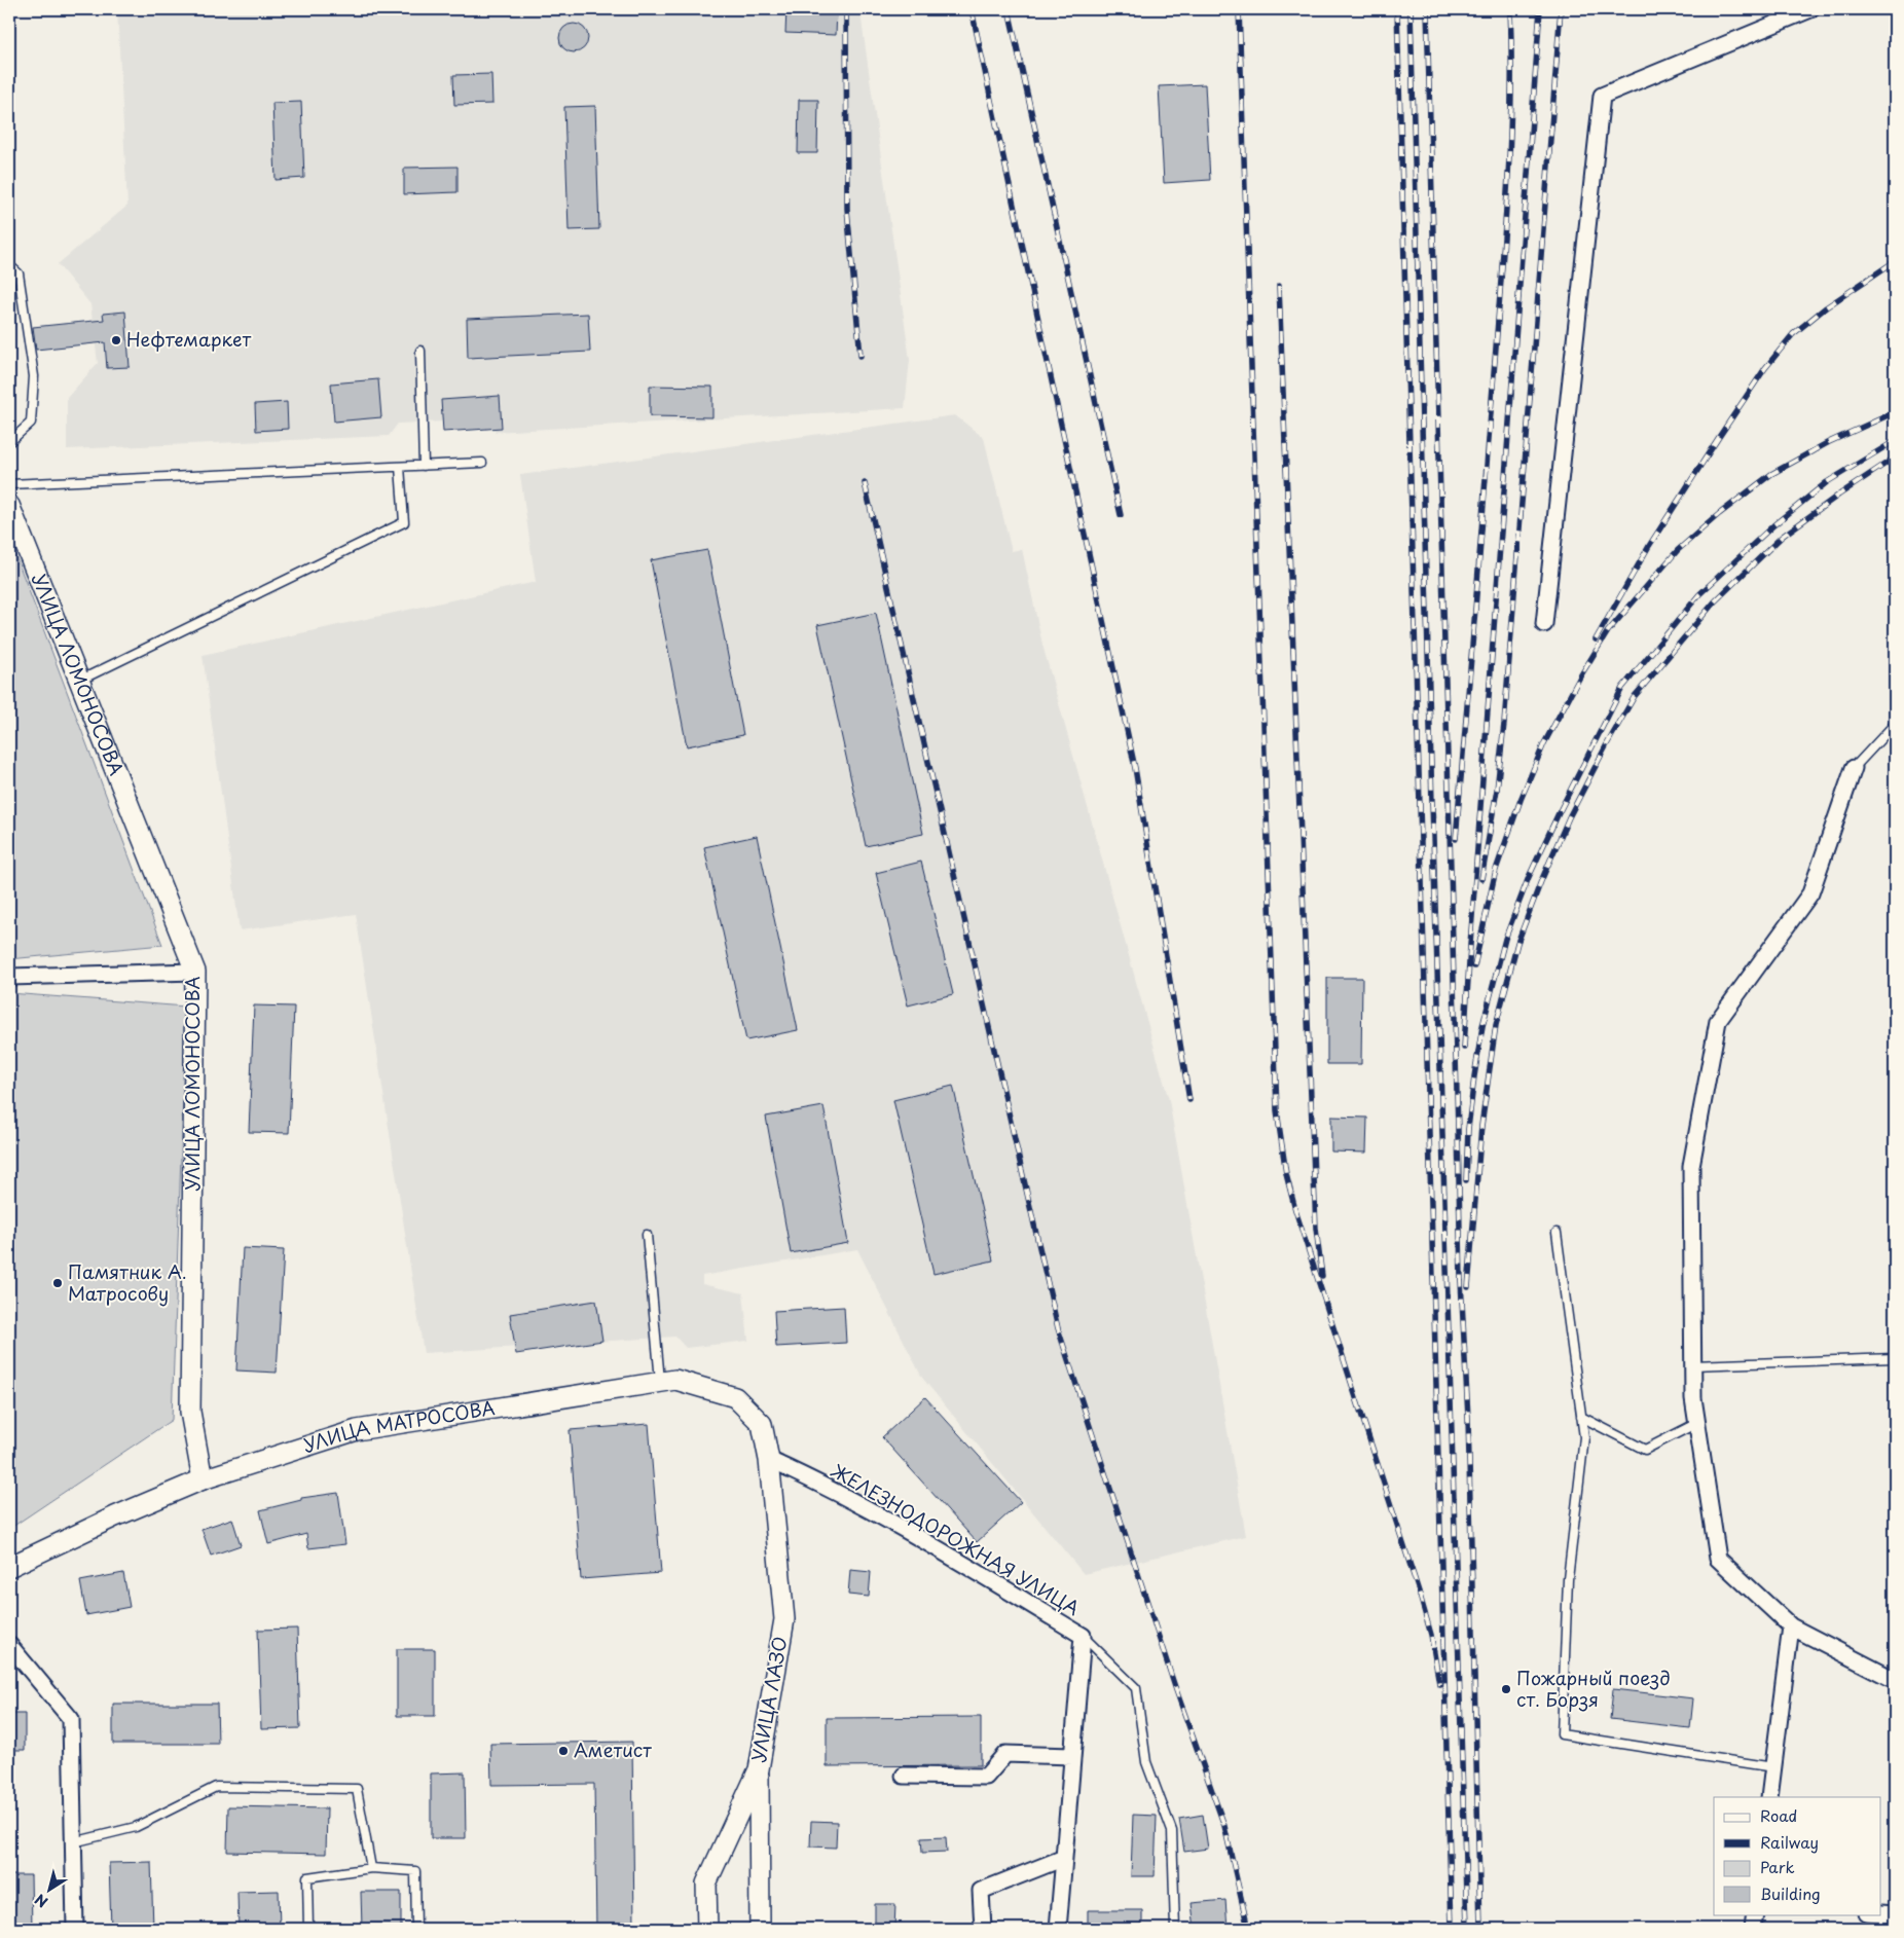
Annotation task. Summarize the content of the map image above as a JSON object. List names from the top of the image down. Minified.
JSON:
{"streets":{"street":["УЛИЦА ЛОМОНОСОВА","УЛИЦА МАТРОСОВА","ЖЕЛЕЗНОДОРОЖНАЯ УЛИЦА","УЛИЦА ЛАЗО"]},"crossings":[["УЛИЦА ЛОМОНОСОВА","УЛИЦА МАТРОСОВА"],["УЛИЦА МАТРОСОВА","ЖЕЛЕЗНОДОРОЖНАЯ УЛИЦА"],["УЛИЦА МАТРОСОВА","УЛИЦА ЛАЗО"],["ЖЕЛЕЗНОДОРОЖНАЯ УЛИЦА","УЛИЦА ЛАЗО"]],"places":["Нефтемаркет","Памятник А. Матросову","Пожарный поезд ст. Борзя","Аметист"],"legend":["Road","Railway","Park","Building"],"north":"bottom left"}
